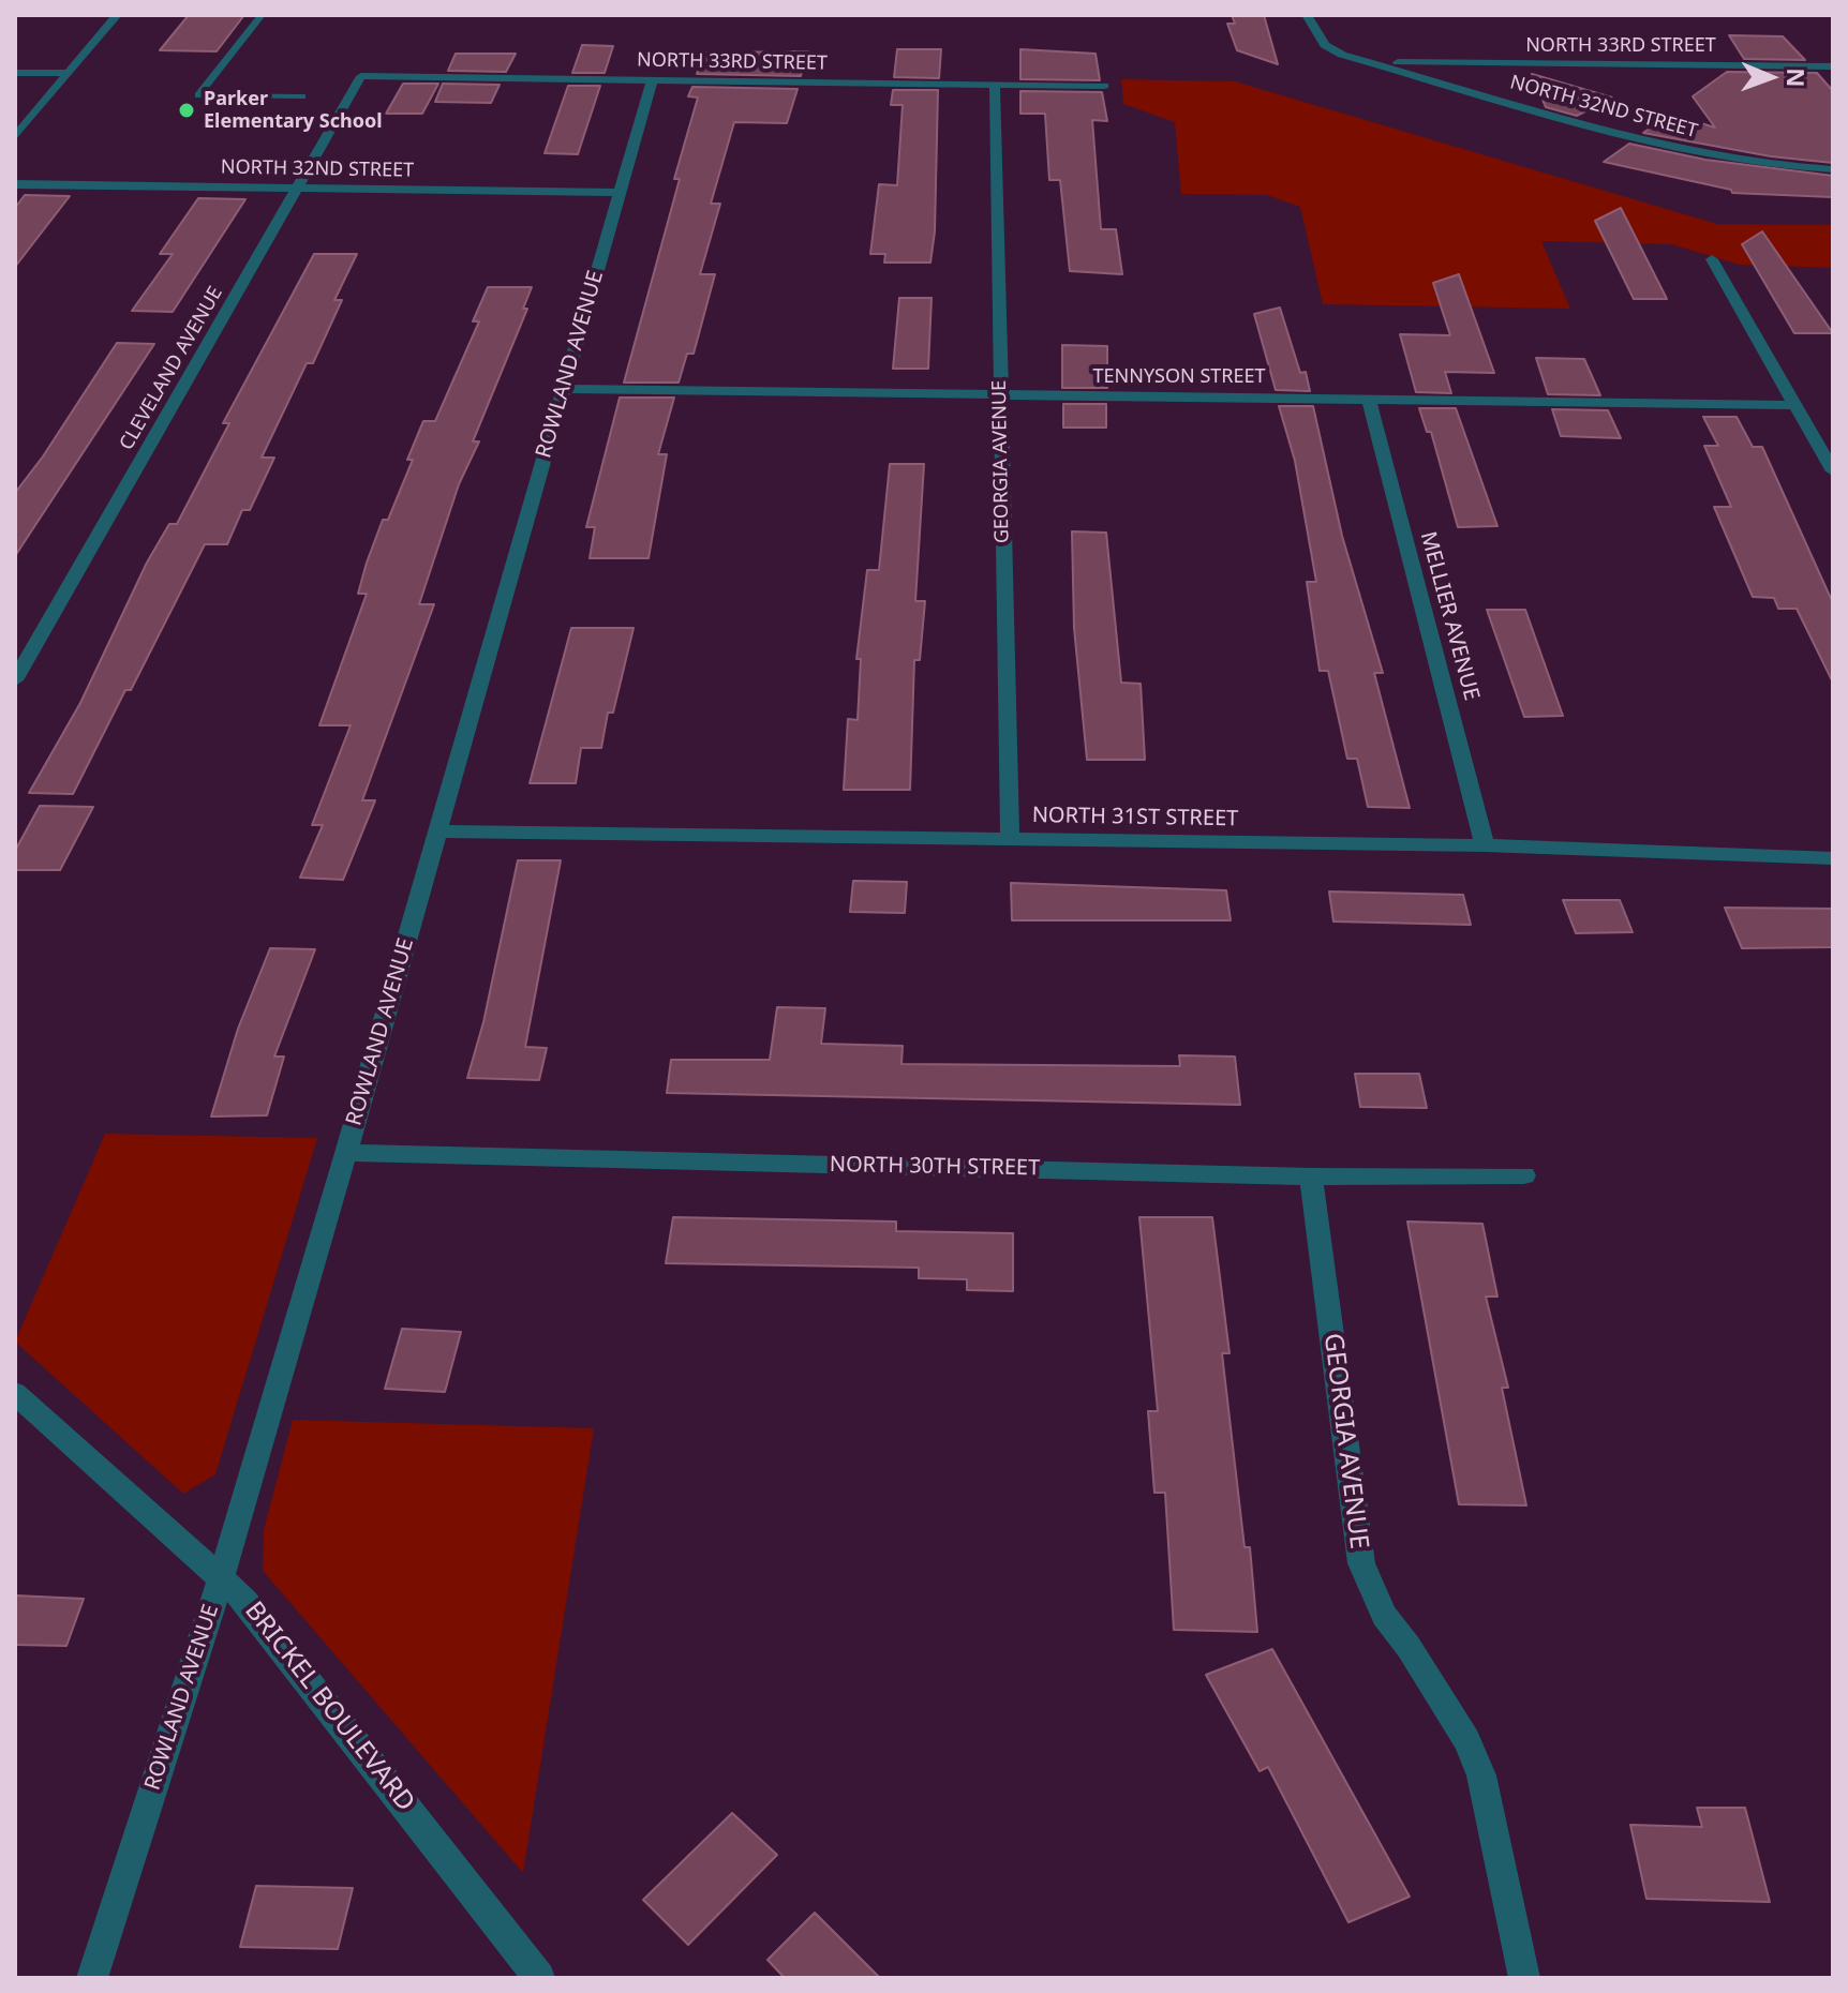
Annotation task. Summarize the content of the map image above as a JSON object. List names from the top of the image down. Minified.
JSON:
{"streets":{"street":["NORTH 33RD STREET","NORTH 32ND STREET","ROWLAND AVENUE","CLEVELAND AVENUE","TENNYSON STREET","GEORGIA AVENUE","MELLIER AVENUE","NORTH 31ST STREET","NORTH 30TH STREET","BRICKEL BOULEVARD"]},"crossings":[["NORTH 33RD STREET","NORTH 32ND STREET"],["NORTH 33RD STREET","ROWLAND AVENUE"],["NORTH 33RD STREET","CLEVELAND AVENUE"],["NORTH 33RD STREET","GEORGIA AVENUE"],["NORTH 32ND STREET","ROWLAND AVENUE"],["NORTH 32ND STREET","CLEVELAND AVENUE"],["ROWLAND AVENUE","TENNYSON STREET"],["ROWLAND AVENUE","NORTH 31ST STREET"],["ROWLAND AVENUE","NORTH 30TH STREET"],["ROWLAND AVENUE","BRICKEL BOULEVARD"],["TENNYSON STREET","GEORGIA AVENUE"],["TENNYSON STREET","MELLIER AVENUE"],["GEORGIA AVENUE","NORTH 31ST STREET"],["GEORGIA AVENUE","NORTH 30TH STREET"],["MELLIER AVENUE","NORTH 31ST STREET"]],"places":["Parker Elementary School"],"north":"right"}
